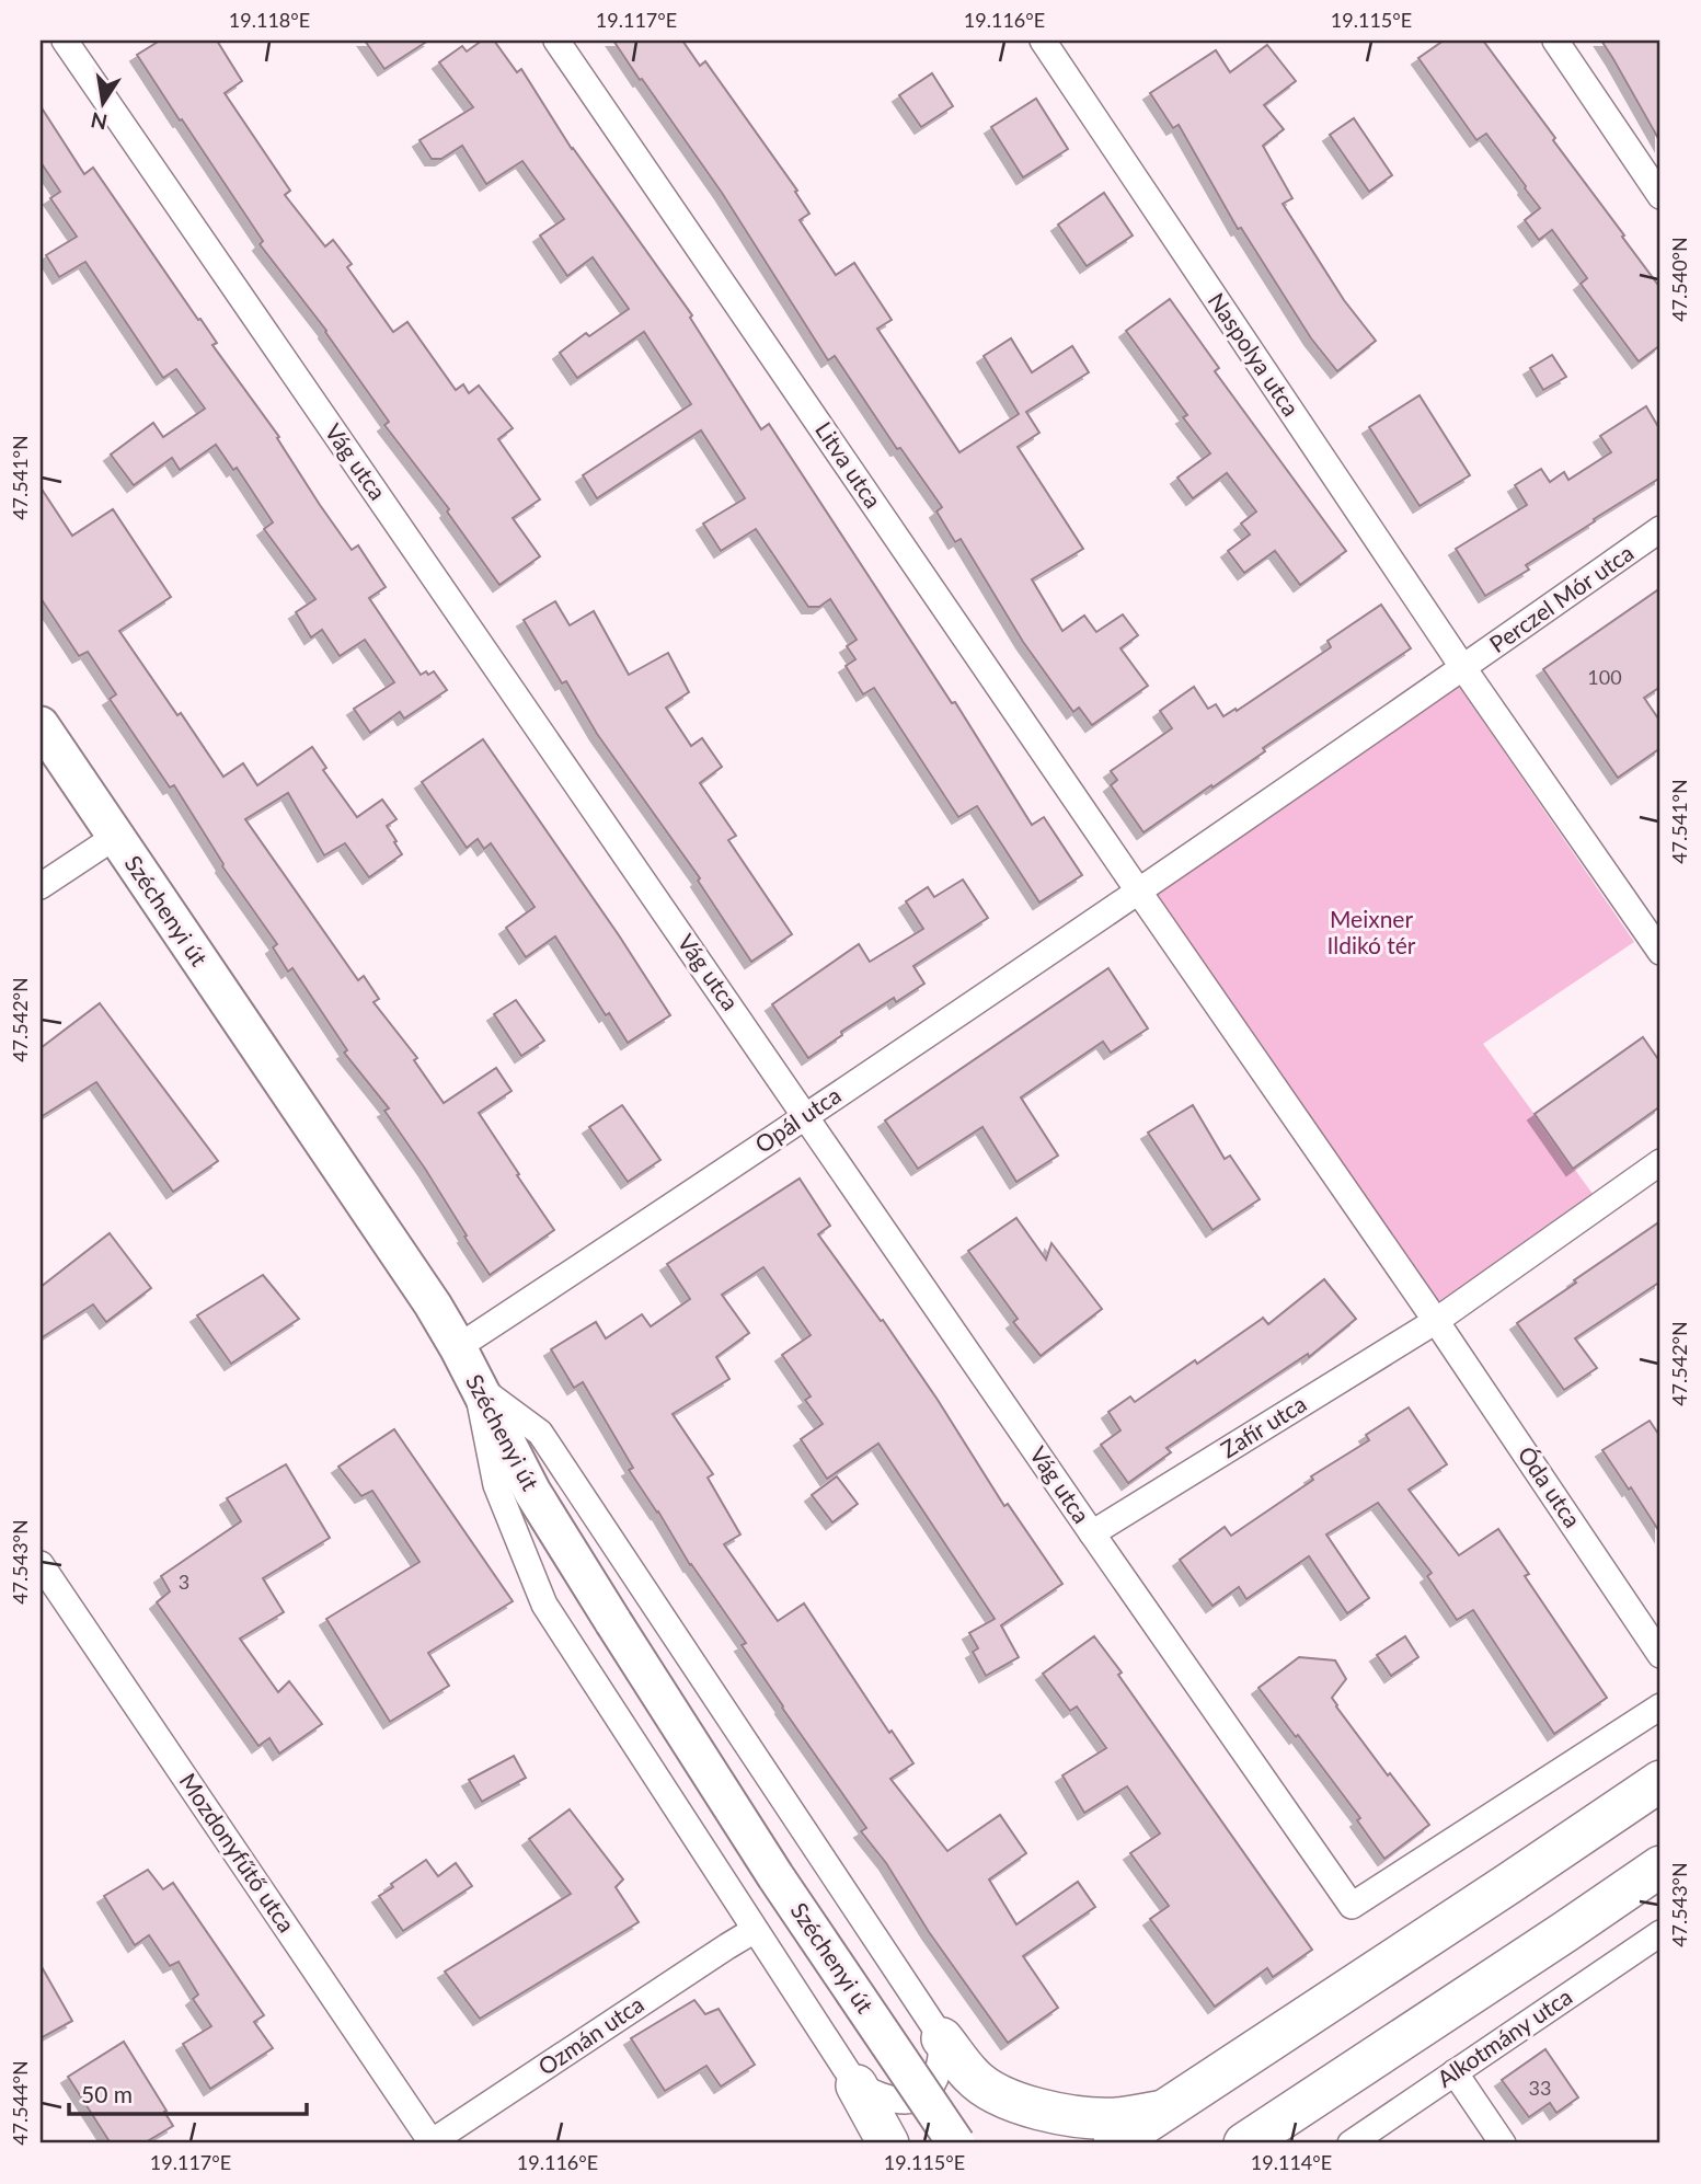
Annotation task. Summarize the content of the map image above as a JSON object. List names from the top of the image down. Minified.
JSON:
{"streets":{"street":["Naspolya utca","Vág utca","Litva utca","Perczel Mór utca","Széchenyi út","Opál utca","Zafír utca","Óda utca","Mozdonyfűtő utca","Ozmán utca","Alkotmány utca"]},"crossings":[["Naspolya utca","Perczel Mór utca"],["Vág utca","Opál utca"],["Vág utca","Zafír utca"],["Litva utca","Opál utca"],["Széchenyi út","Opál utca"],["Zafír utca","Óda utca"],["Mozdonyfűtő utca","Ozmán utca"]],"parks":["Meixner Ildikó tér"],"house_numbers":["100","3","33"],"scale_bar":"50 m","north":"bottom","coordinates":["19.118°E","19.117°E","19.116°E","19.115°E","47.540°N","47.541°N","47.542°N","47.543°N","47.544°N","19.114°E"]}
